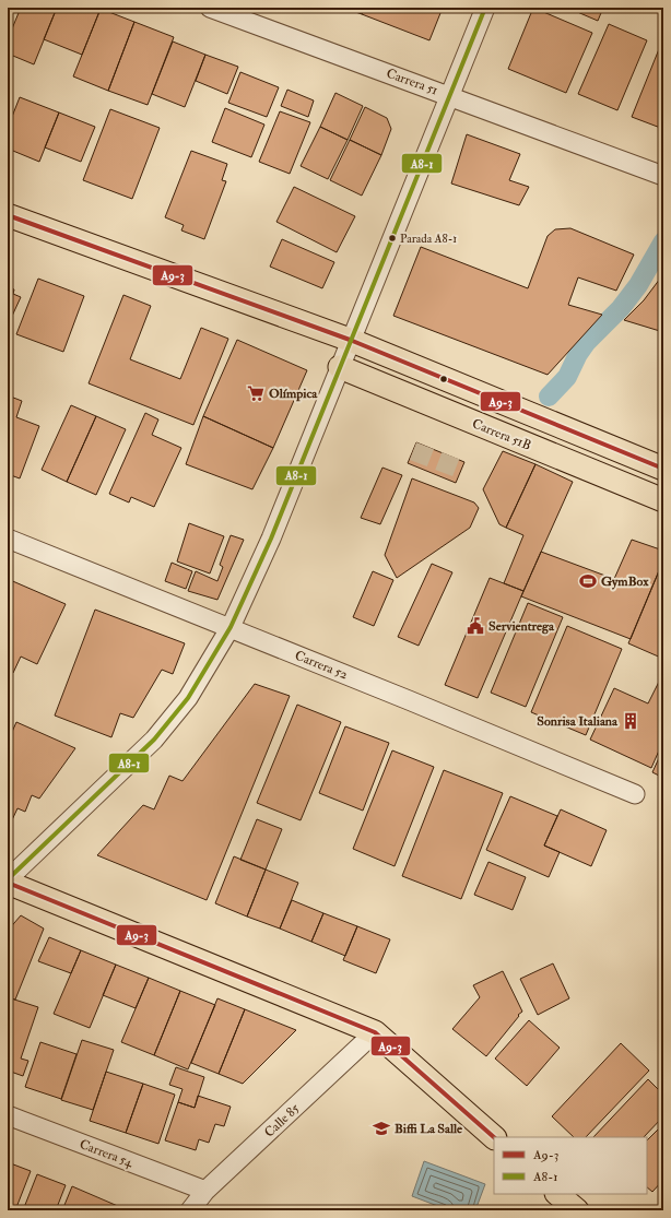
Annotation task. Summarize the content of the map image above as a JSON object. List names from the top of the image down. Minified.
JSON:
{"streets":{"main road":["Carrera 51B"],"street":["Carrera 51","Carrera 52","Calle 85","Carrera 54"]},"crossings":[["Calle 85","Carrera 54"]],"places":{"other":["Parada A8-1"],"supermarket":["Olímpica"],"sports":["GymBox"],"public building":["Servientrega"],"building":["Sonrisa Italiana"],"school or university":["Biffi La Salle"]},"lines":["transit line A8-1","transit line A9-3"],"legend":["A9-3","A8-1"]}
